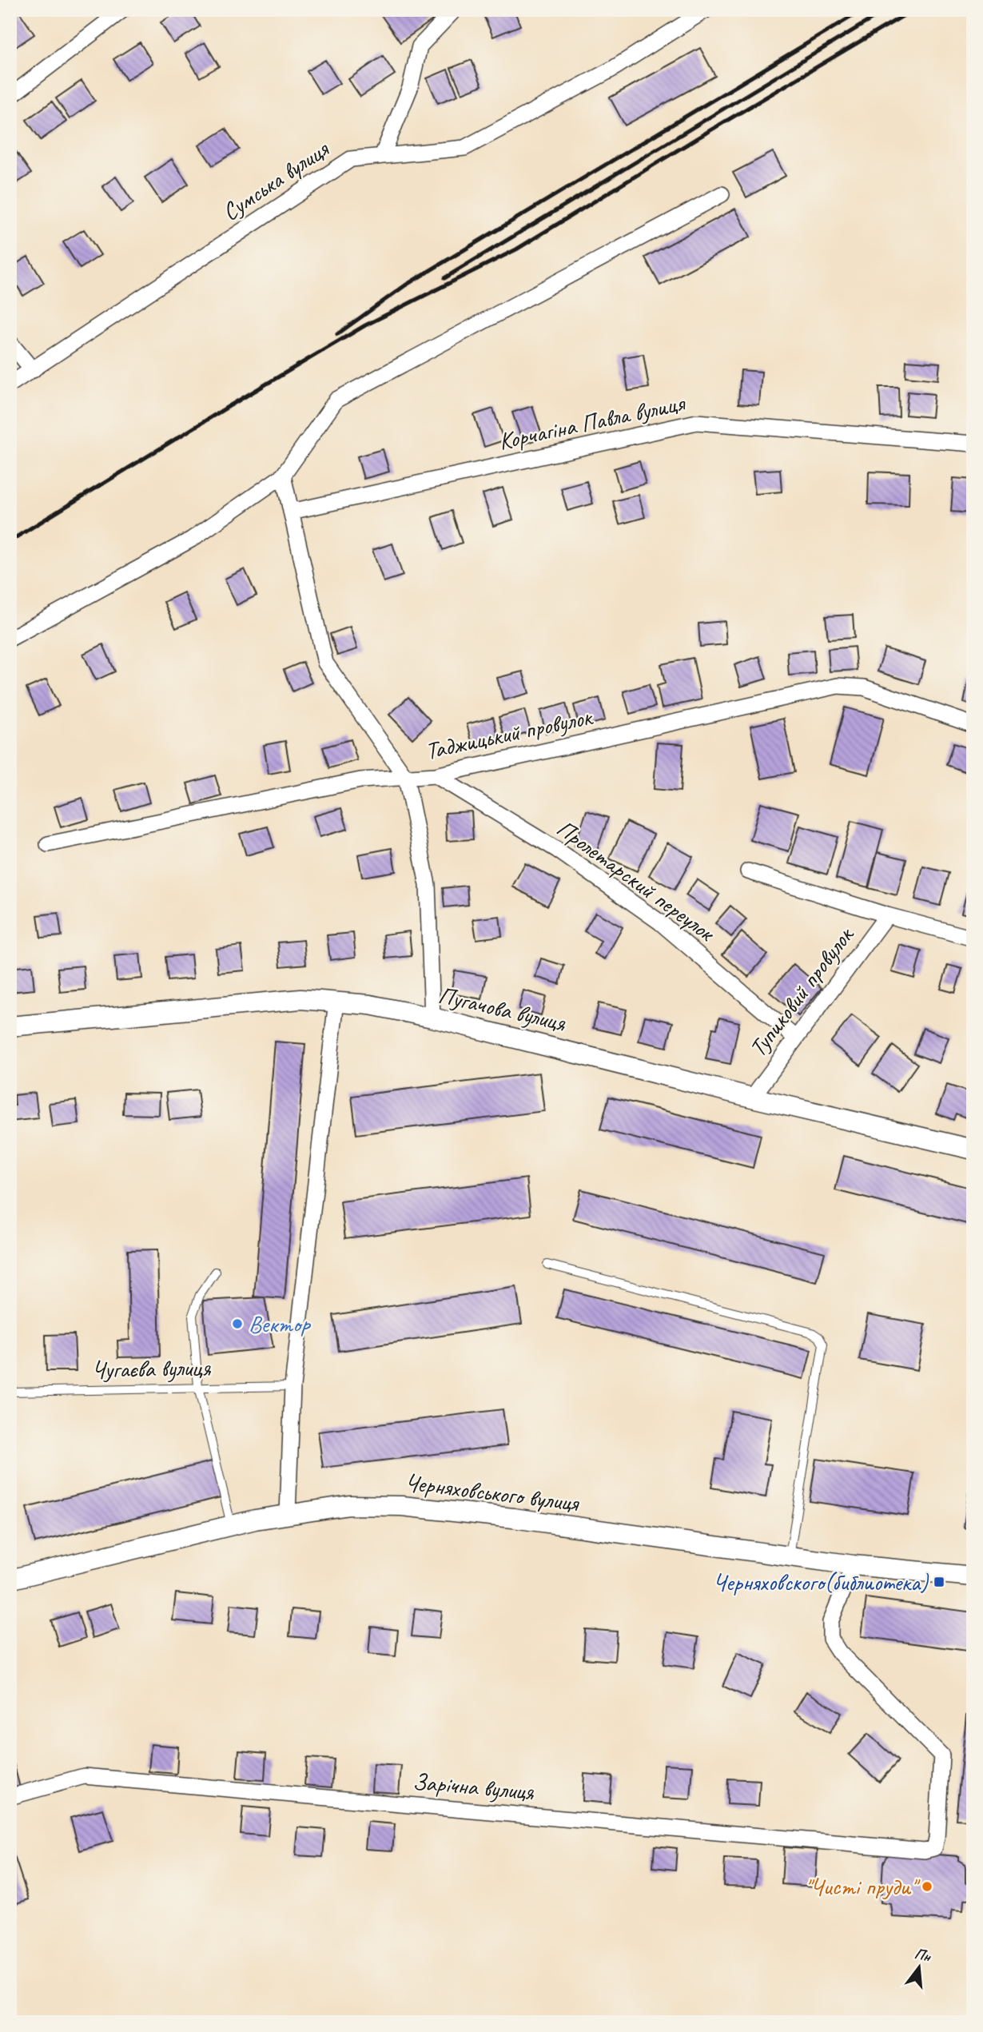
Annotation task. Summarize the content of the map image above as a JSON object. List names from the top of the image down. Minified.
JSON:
{"streets":{"street":["Сумська вулиця","Корчагіна Павла вулиця","Таджицький провулок","Пролетарский переулок","Тупиковий провулок","Пугачова вулиця","Черняховського вулиця","Зарічна вулиця"],"lane":["Чугаєва вулиця"]},"crossings":[["Таджицький провулок","Пролетарский переулок"],["Пролетарский переулок","Тупиковий провулок"],["Тупиковий провулок","Пугачова вулиця"],["Черняховського вулиця","Зарічна вулиця"]],"places":{"other":["Вектор","\"Чисті пруди\""],"transit":["Черняховского(библиотека)"]},"north":"top"}
